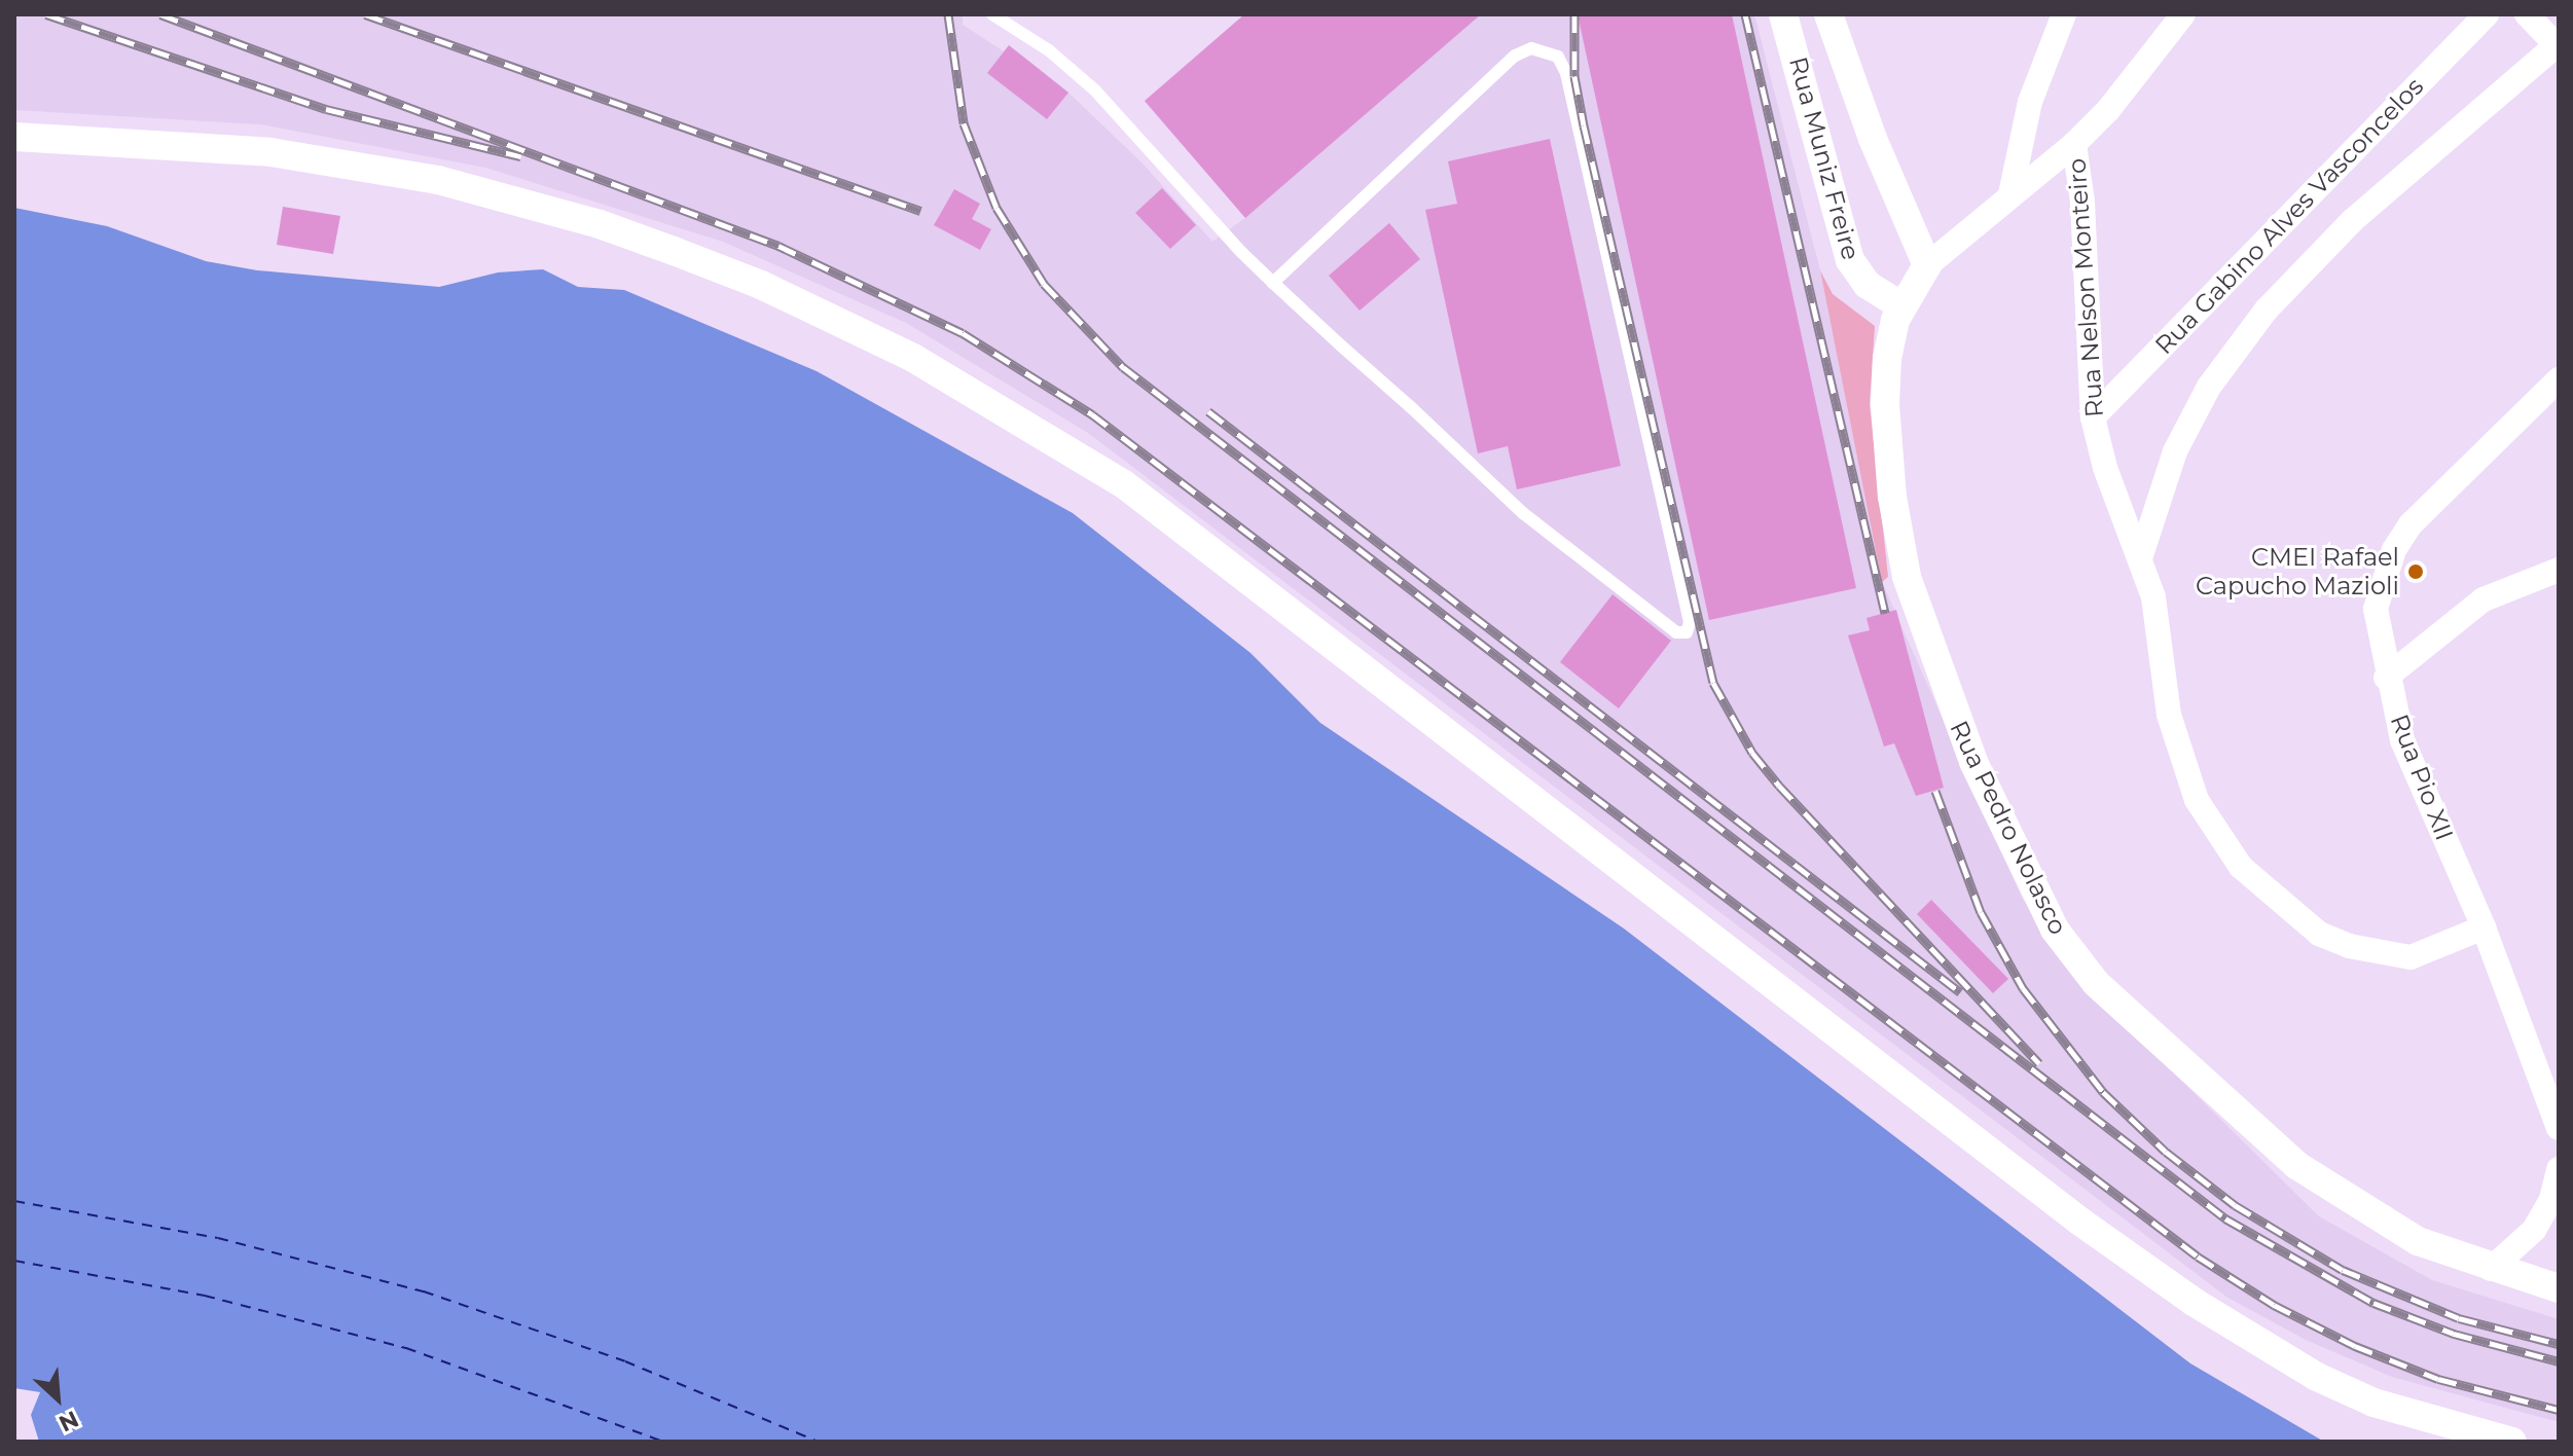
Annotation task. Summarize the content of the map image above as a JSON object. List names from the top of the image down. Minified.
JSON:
{"streets":{"street":["Rua Muniz Freire","Rua Gabino Alves Vasconcelos","Rua Nelson Monteiro","Rua Pio XII","Rua Pedro Nolasco"]},"crossings":[["Rua Muniz Freire","Rua Pedro Nolasco"],["Rua Gabino Alves Vasconcelos","Rua Nelson Monteiro"],["Rua Nelson Monteiro","Rua Pio XII"]],"places":["CMEI Rafael Capucho Mazioli"],"north":"bottom right"}
